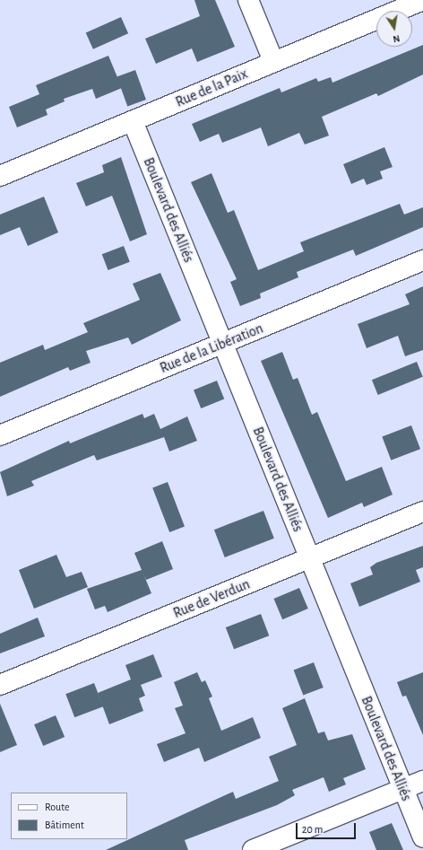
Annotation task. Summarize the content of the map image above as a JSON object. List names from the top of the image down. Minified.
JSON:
{"streets":{"street":["Rue de la Paix","Boulevard des Alliés","Rue de la Libération","Rue de Verdun"]},"crossings":[["Rue de la Paix","Boulevard des Alliés"],["Boulevard des Alliés","Rue de la Libération"],["Boulevard des Alliés","Rue de Verdun"]],"legend":["Route","Bâtiment"],"scale_bar":"20 m","north":"bottom"}
